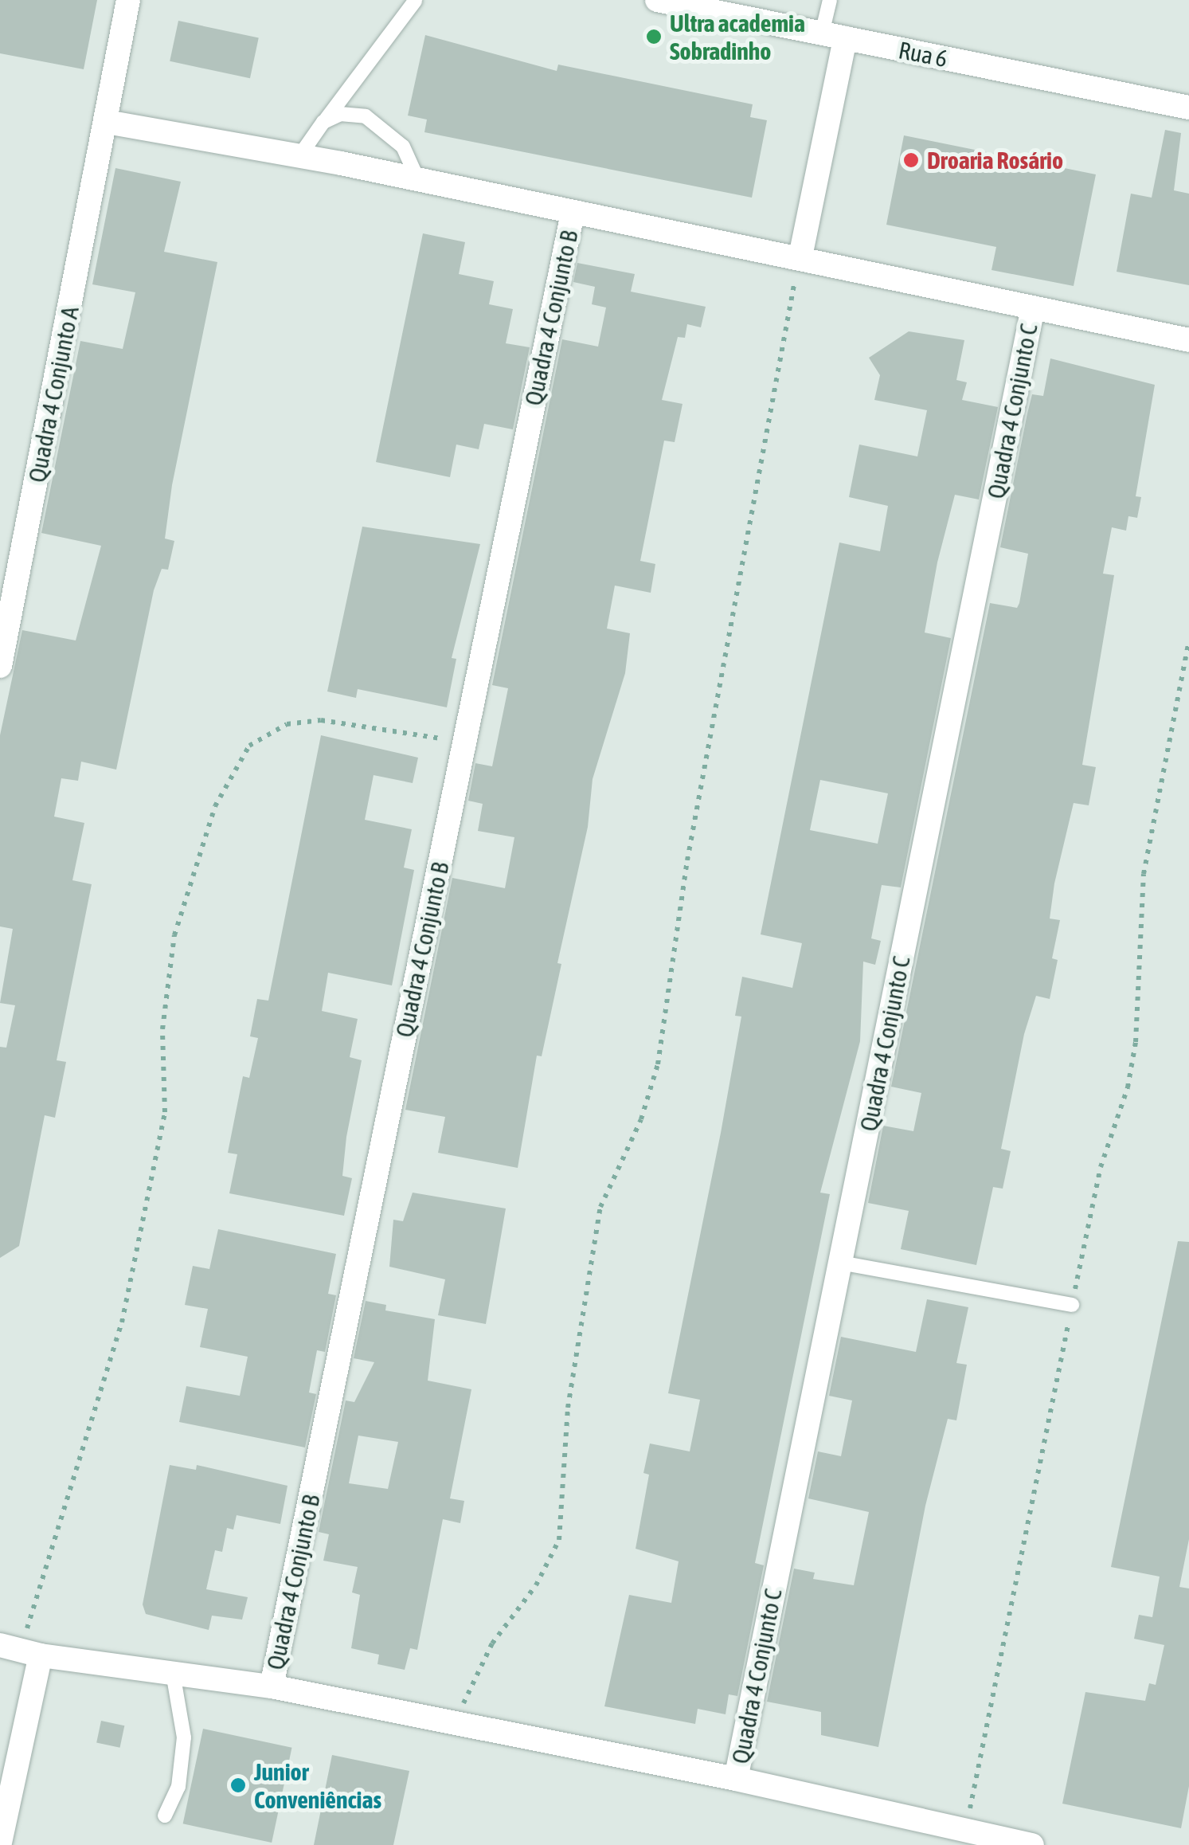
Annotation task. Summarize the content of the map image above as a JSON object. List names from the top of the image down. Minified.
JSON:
{"streets":{"street":["Rua 6","Quadra 4 Conjunto B","Quadra 4 Conjunto A","Quadra 4 Conjunto C"]},"places":["Ultra academia Sobradinho","Droaria Rosário","Junior Conveniências"]}
